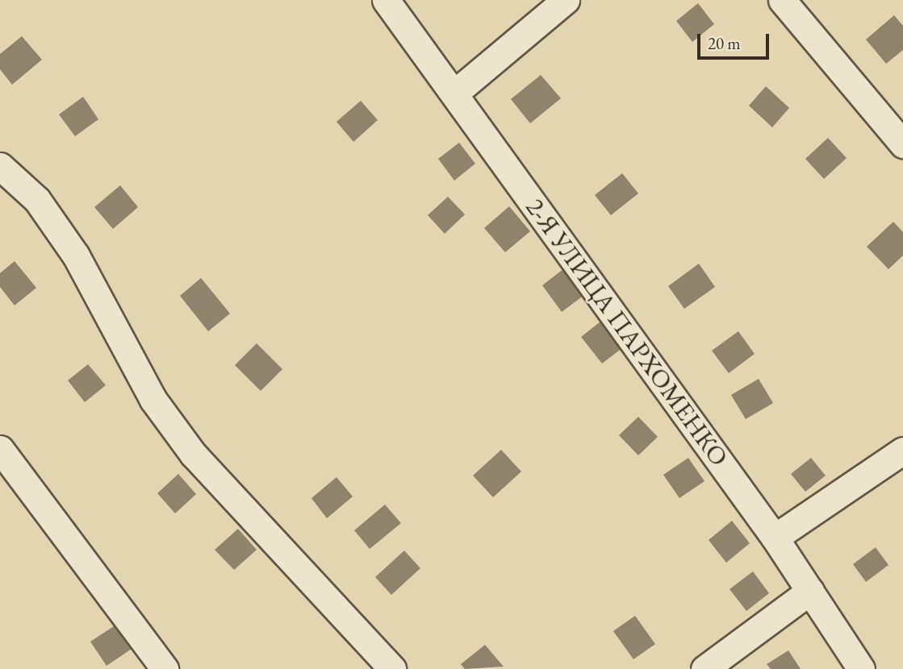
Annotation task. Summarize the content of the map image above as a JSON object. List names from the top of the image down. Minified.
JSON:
{"streets":{"street":["2-Я УЛИЦА ПАРХОМЕНКО"]},"scale_bar":"20 m"}
